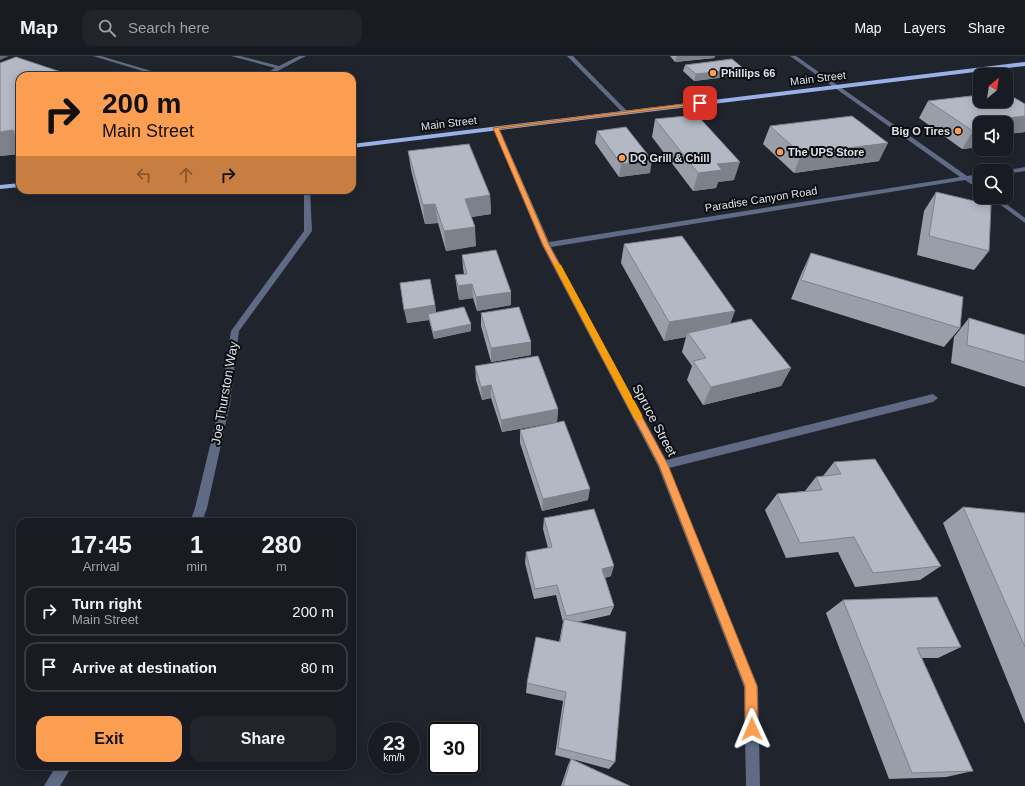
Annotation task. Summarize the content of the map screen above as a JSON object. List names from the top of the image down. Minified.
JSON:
{"streets":{"main road":["Main Street"],"street":["Paradise Canyon Road","Joe Thurston Way","Spruce Street"]},"crossings":[["Main Street","Spruce Street"],["Paradise Canyon Road","Spruce Street"]],"places":["Phillips 66","Big O Tires","The UPS Store","DQ Grill & Chill"],"north":"top right","page":{"header":"Map","search":"Search here","nav":["Map","Layers","Share"],"turn":["200 m","Main Street"],"eta":["17:45","Arrival","1","min","280","m"],"list":[{"name":"Turn right","note":"Main Street","value":"200 m"},{"name":"Arrive at destination","value":"80 m"}],"buttons":["Exit","Share"],"speed":"23 km/h","limit":"30"}}
